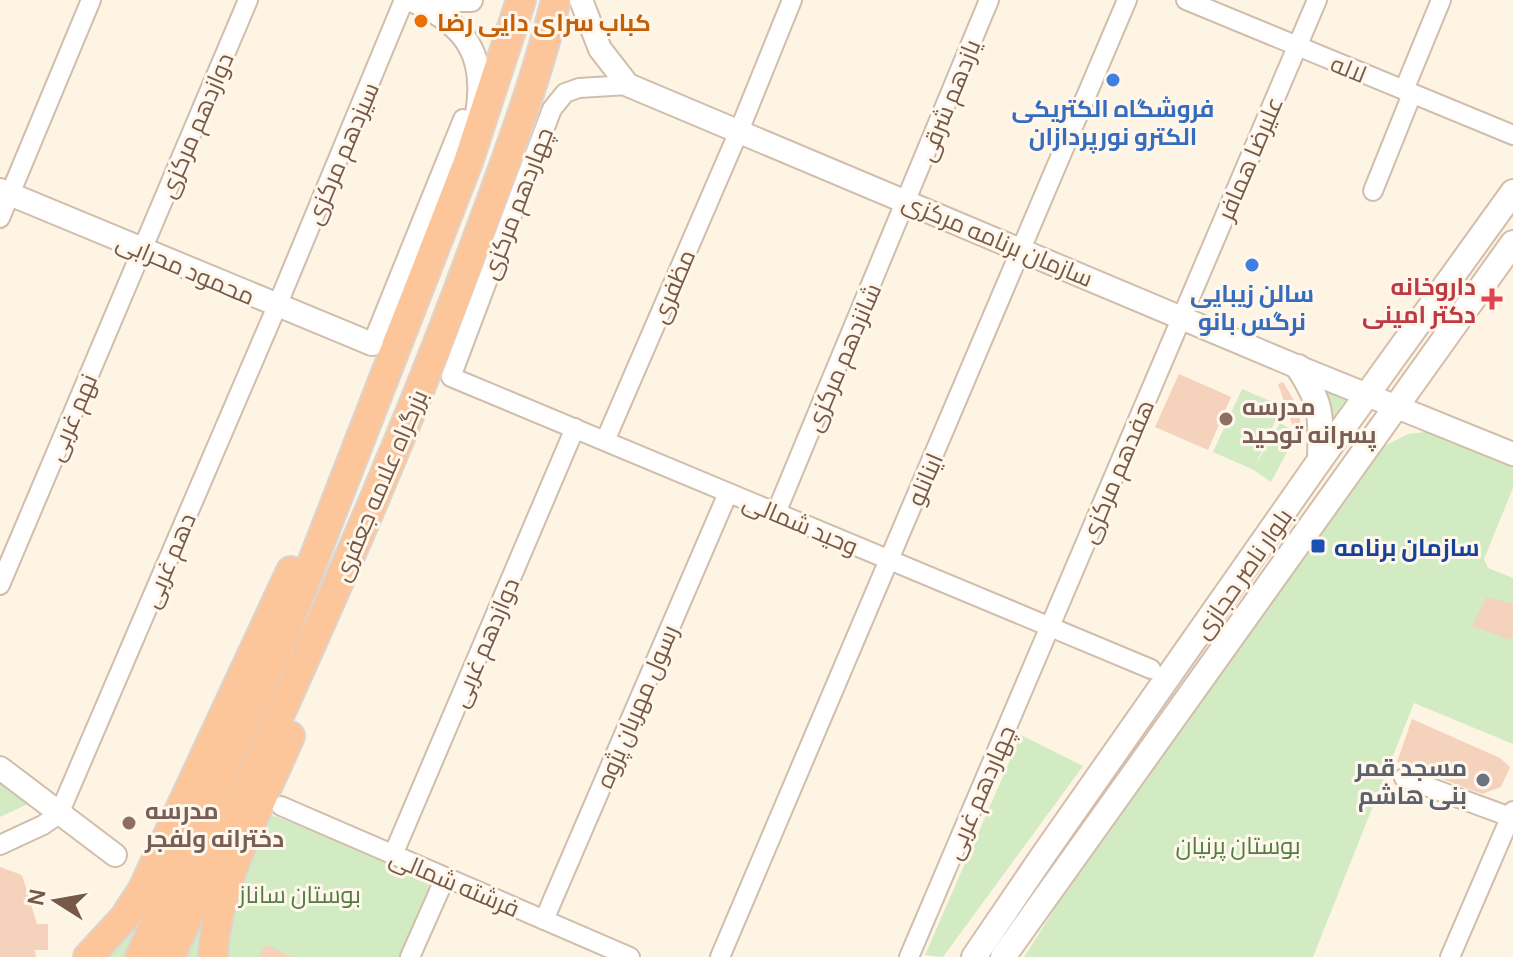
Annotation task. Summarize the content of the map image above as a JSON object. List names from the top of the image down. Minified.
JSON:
{"streets":{"highway":["بزرگراه علامه جعفری"],"main road":["بلوار ناصر حجازی"],"street":["لاله","یازدهم شرقی","دوازدهم مرکزی","سیزدهم مرکزی","علیرضا همافر","چهاردهم مرکزی","سازمان برنامه مرکزی","محمود محرابی","مظفری","شانزدهم مرکزی","نهم غربی","هفدهم مرکزی","اینانلو","وحید شمالی","دهم غربی","دوازدهم غربی","رسول مهربان پژوه","چهاردهم غربی","فرشته شمالی"]},"crossings":[["لاله","علیرضا همافر"],["یازدهم شرقی","سازمان برنامه مرکزی"],["یازدهم شرقی","شانزدهم مرکزی"],["دوازدهم مرکزی","محمود محرابی"],["دوازدهم مرکزی","نهم غربی"],["سیزدهم مرکزی","محمود محرابی"],["سیزدهم مرکزی","دهم غربی"],["علیرضا همافر","سازمان برنامه مرکزی"],["علیرضا همافر","هفدهم مرکزی"],["چهاردهم مرکزی","سازمان برنامه مرکزی"],["چهاردهم مرکزی","وحید شمالی"],["سازمان برنامه مرکزی","مظفری"],["سازمان برنامه مرکزی","شانزدهم مرکزی"],["سازمان برنامه مرکزی","هفدهم مرکزی"],["سازمان برنامه مرکزی","اینانلو"],["سازمان برنامه مرکزی","بلوار ناصر حجازی"],["محمود محرابی","نهم غربی"],["محمود محرابی","دهم غربی"],["مظفری","وحید شمالی"],["شانزدهم مرکزی","وحید شمالی"],["هفدهم مرکزی","وحید شمالی"],["هفدهم مرکزی","چهاردهم غربی"],["اینانلو","وحید شمالی"],["وحید شمالی","دوازدهم غربی"],["وحید شمالی","رسول مهربان پژوه"],["وحید شمالی","چهاردهم غربی"],["دوازدهم غربی","فرشته شمالی"],["رسول مهربان پژوه","فرشته شمالی"]],"parks":["بوستان پرنیان","بوستان ساناز"],"places":{"other":["کباب سرای دایی رضا","فروشگاه الکتریکی الکترو نورپردازان","سالن زیبایی نرگس بانو","مدرسه پسرانه توحید","مسجد قمر بنی هاشم","مدرسه دخترانه ولفجر"],"health":["داروخانه دکتر امینی"],"transit":["سازمان برنامه"]},"north":"left"}
